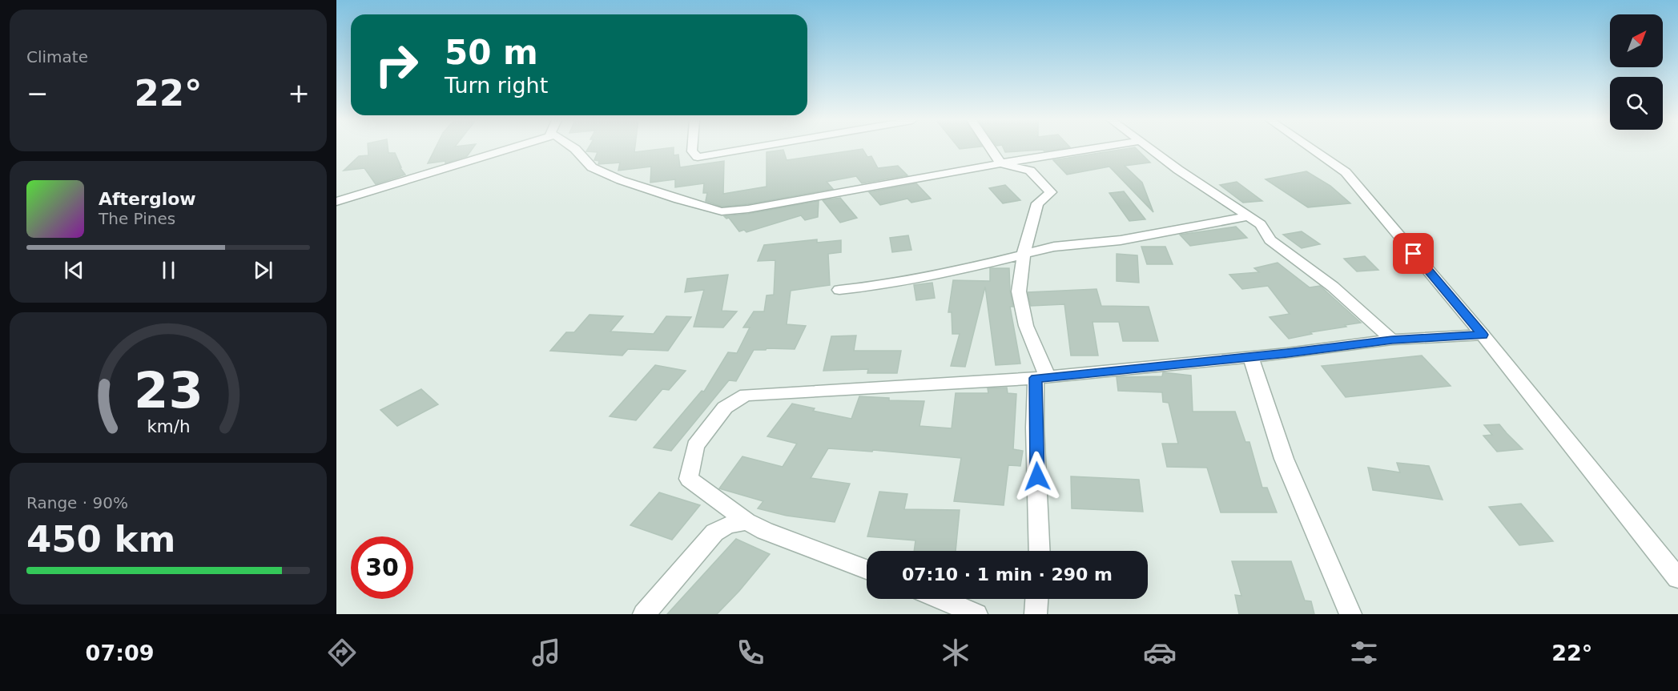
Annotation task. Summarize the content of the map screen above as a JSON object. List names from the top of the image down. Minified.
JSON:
{"north":"top right","page":{"tile":["Climate",["Range · 90%","450 km"]],"turn":["50 m","Turn right"],"heat":["−","22°","+"],"song":["Afterglow","The Pines"],"limit":"30","trip":"07:10 · 1 min · 290 m","tabs":["07:09","22°"],"gauge":["23","km/h"]}}
